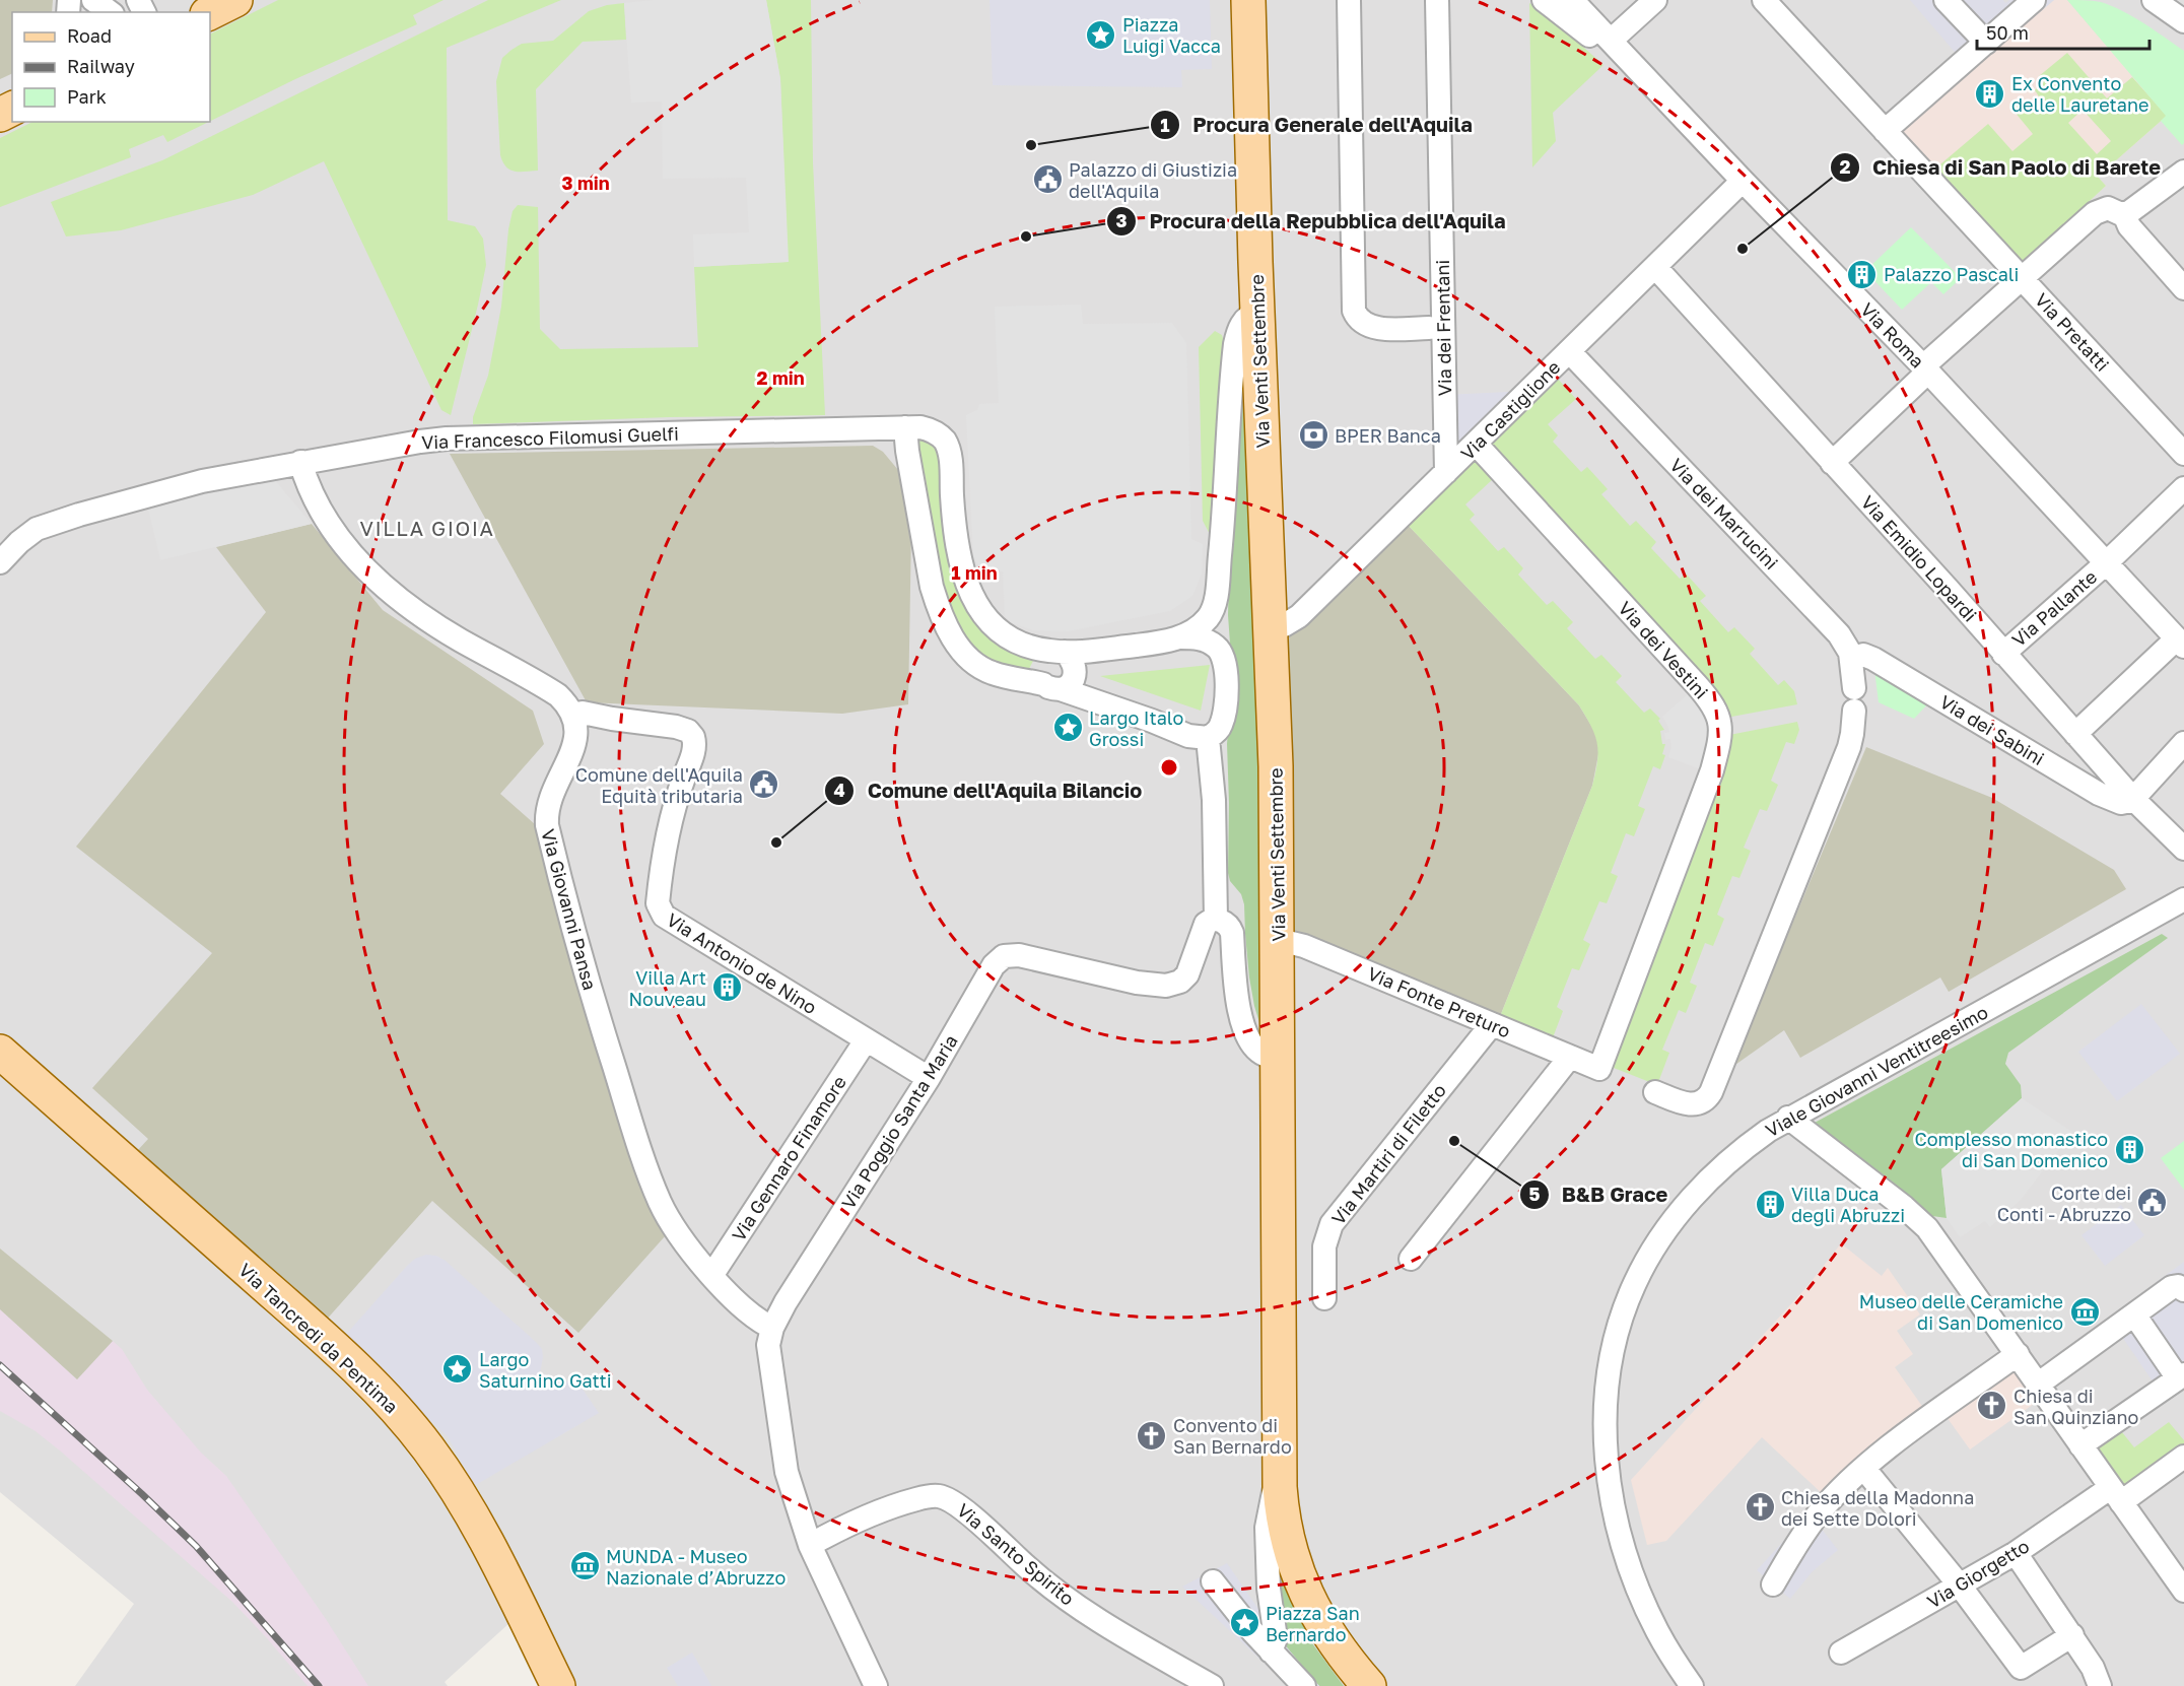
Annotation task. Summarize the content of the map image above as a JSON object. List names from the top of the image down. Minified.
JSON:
{"streets":{"main road":["Via Venti Settembre","Via Tancredi da Pentima"],"street":["Via dei Frentani","Via Pretatti","Via Roma","Via Castiglione","Via Francesco Filomusi Guelfi","Via dei Marrucini","Via Emidio Lopardi","Via Pallante","Via dei Vestini","Via dei Sabini","Via Giovanni Pansa","Via Antonio de Nino","Via Fonte Preturo","Viale Giovanni Ventitreesimo","Via Poggio Santa Maria","Via Martiri di Filetto","Via Gennaro Finamore","Via Santo Spirito","Via Giorgetto"]},"crossings":[["Via dei Frentani","Via Castiglione"],["Via Roma","Via Castiglione"],["Via Roma","Via Pallante"],["Via Venti Settembre","Via Castiglione"],["Via Venti Settembre","Via Francesco Filomusi Guelfi"],["Via Venti Settembre","Via Fonte Preturo"],["Via Castiglione","Via dei Marrucini"],["Via Castiglione","Via Emidio Lopardi"],["Via Castiglione","Via dei Vestini"],["Via dei Marrucini","Via dei Sabini"],["Via Emidio Lopardi","Via Pallante"],["Via Emidio Lopardi","Via dei Sabini"],["Via dei Vestini","Via Fonte Preturo"],["Via Giovanni Pansa","Via Antonio de Nino"],["Via Giovanni Pansa","Via Poggio Santa Maria"],["Via Giovanni Pansa","Via Gennaro Finamore"],["Via Antonio de Nino","Via Poggio Santa Maria"],["Via Antonio de Nino","Via Gennaro Finamore"],["Via Fonte Preturo","Via Martiri di Filetto"],["Via Poggio Santa Maria","Via Santo Spirito"]],"districts":["VILLA GIOIA"],"places":{"place":["Piazza Luigi Vacca","Largo Italo Grossi","Largo Saturnino Gatti","Piazza San Bernardo"],"building":["Ex Convento delle Lauretane","Palazzo Pascali","Villa Art Nouveau","Complesso monastico di San Domenico","Villa Duca degli Abruzzi"],"other":["Procura Generale dell'Aquila","Procura della Repubblica dell'Aquila","Chiesa di San Paolo di Barete","Comune dell'Aquila Bilancio","B&B Grace"],"public building":["Palazzo di Giustizia dell'Aquila","Comune dell'Aquila Equità tributaria","Corte dei Conti - Abruzzo"],"bank":["BPER Banca"],"museum":["Museo delle Ceramiche di San Domenico","MUNDA - Museo Nazionale d’Abruzzo"],"church":["Chiesa di San Quinziano","Convento di San Bernardo","Chiesa della Madonna dei Sette Dolori"]},"legend":["Road","Railway","Park"],"scale_bar":"50 m","rings":["3 min","2 min","1 min"]}
